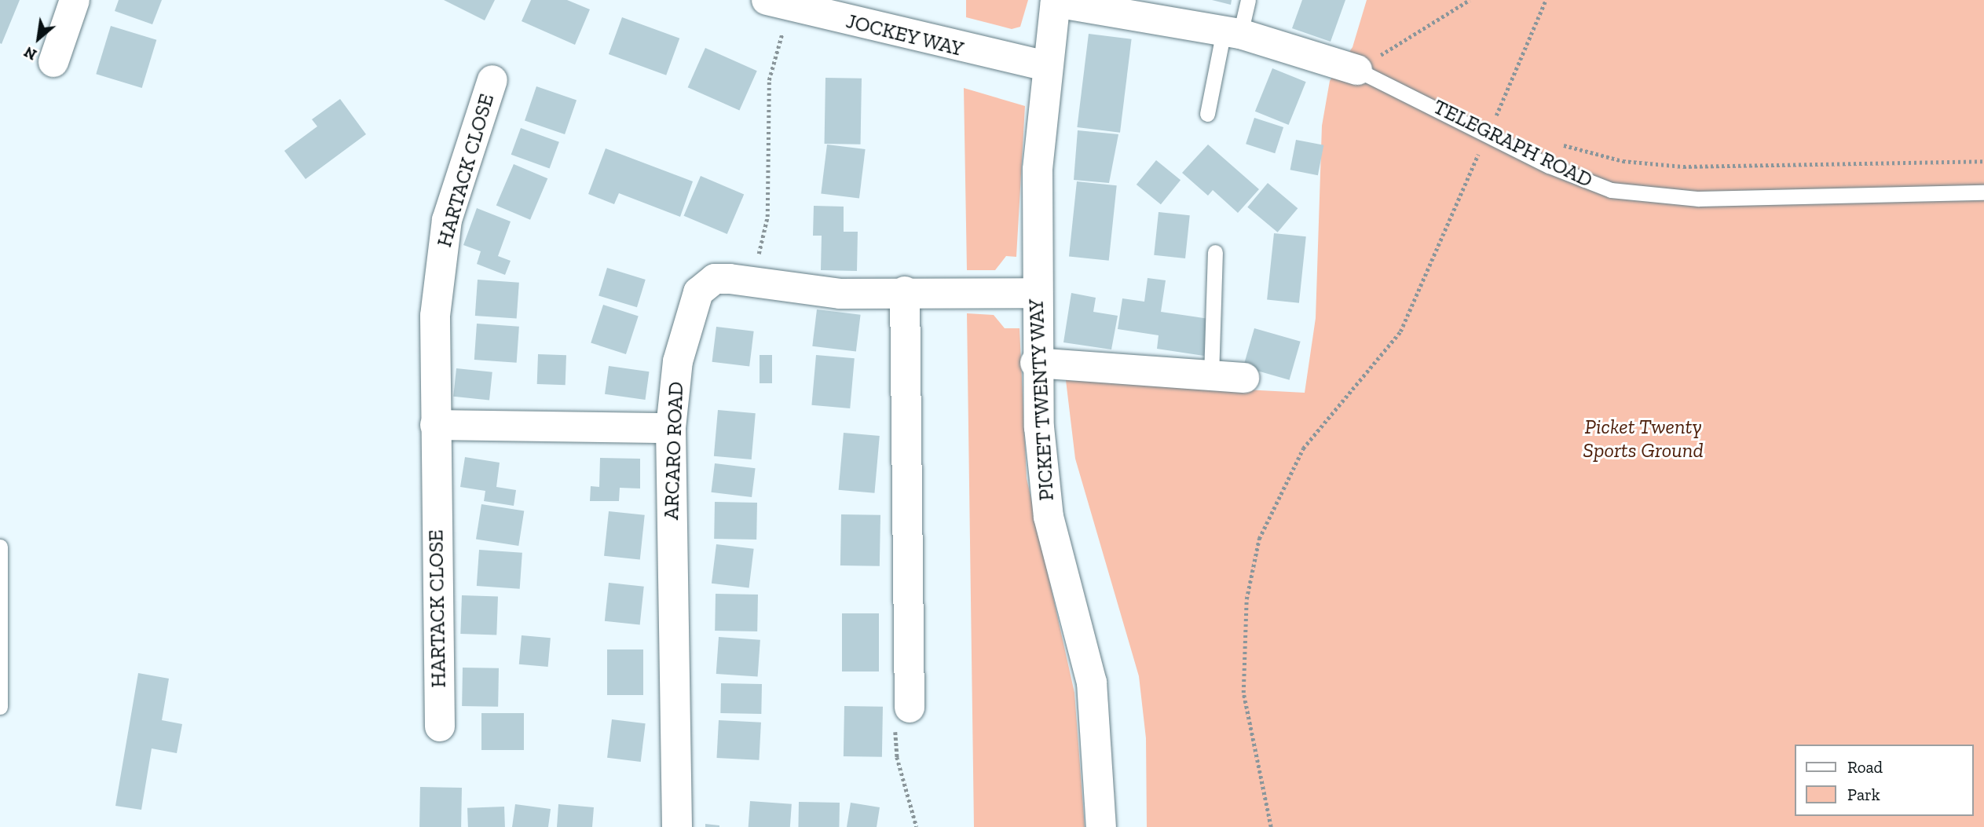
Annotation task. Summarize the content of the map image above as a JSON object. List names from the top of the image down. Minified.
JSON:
{"streets":{"street":["JOCKEY WAY","TELEGRAPH ROAD","HARTACK CLOSE","PICKET TWENTY WAY","ARCARO ROAD"]},"crossings":[["JOCKEY WAY","PICKET TWENTY WAY"],["TELEGRAPH ROAD","PICKET TWENTY WAY"],["PICKET TWENTY WAY","ARCARO ROAD"]],"parks":["Picket Twenty Sports Ground"],"legend":["Road","Park"],"north":"bottom left"}
